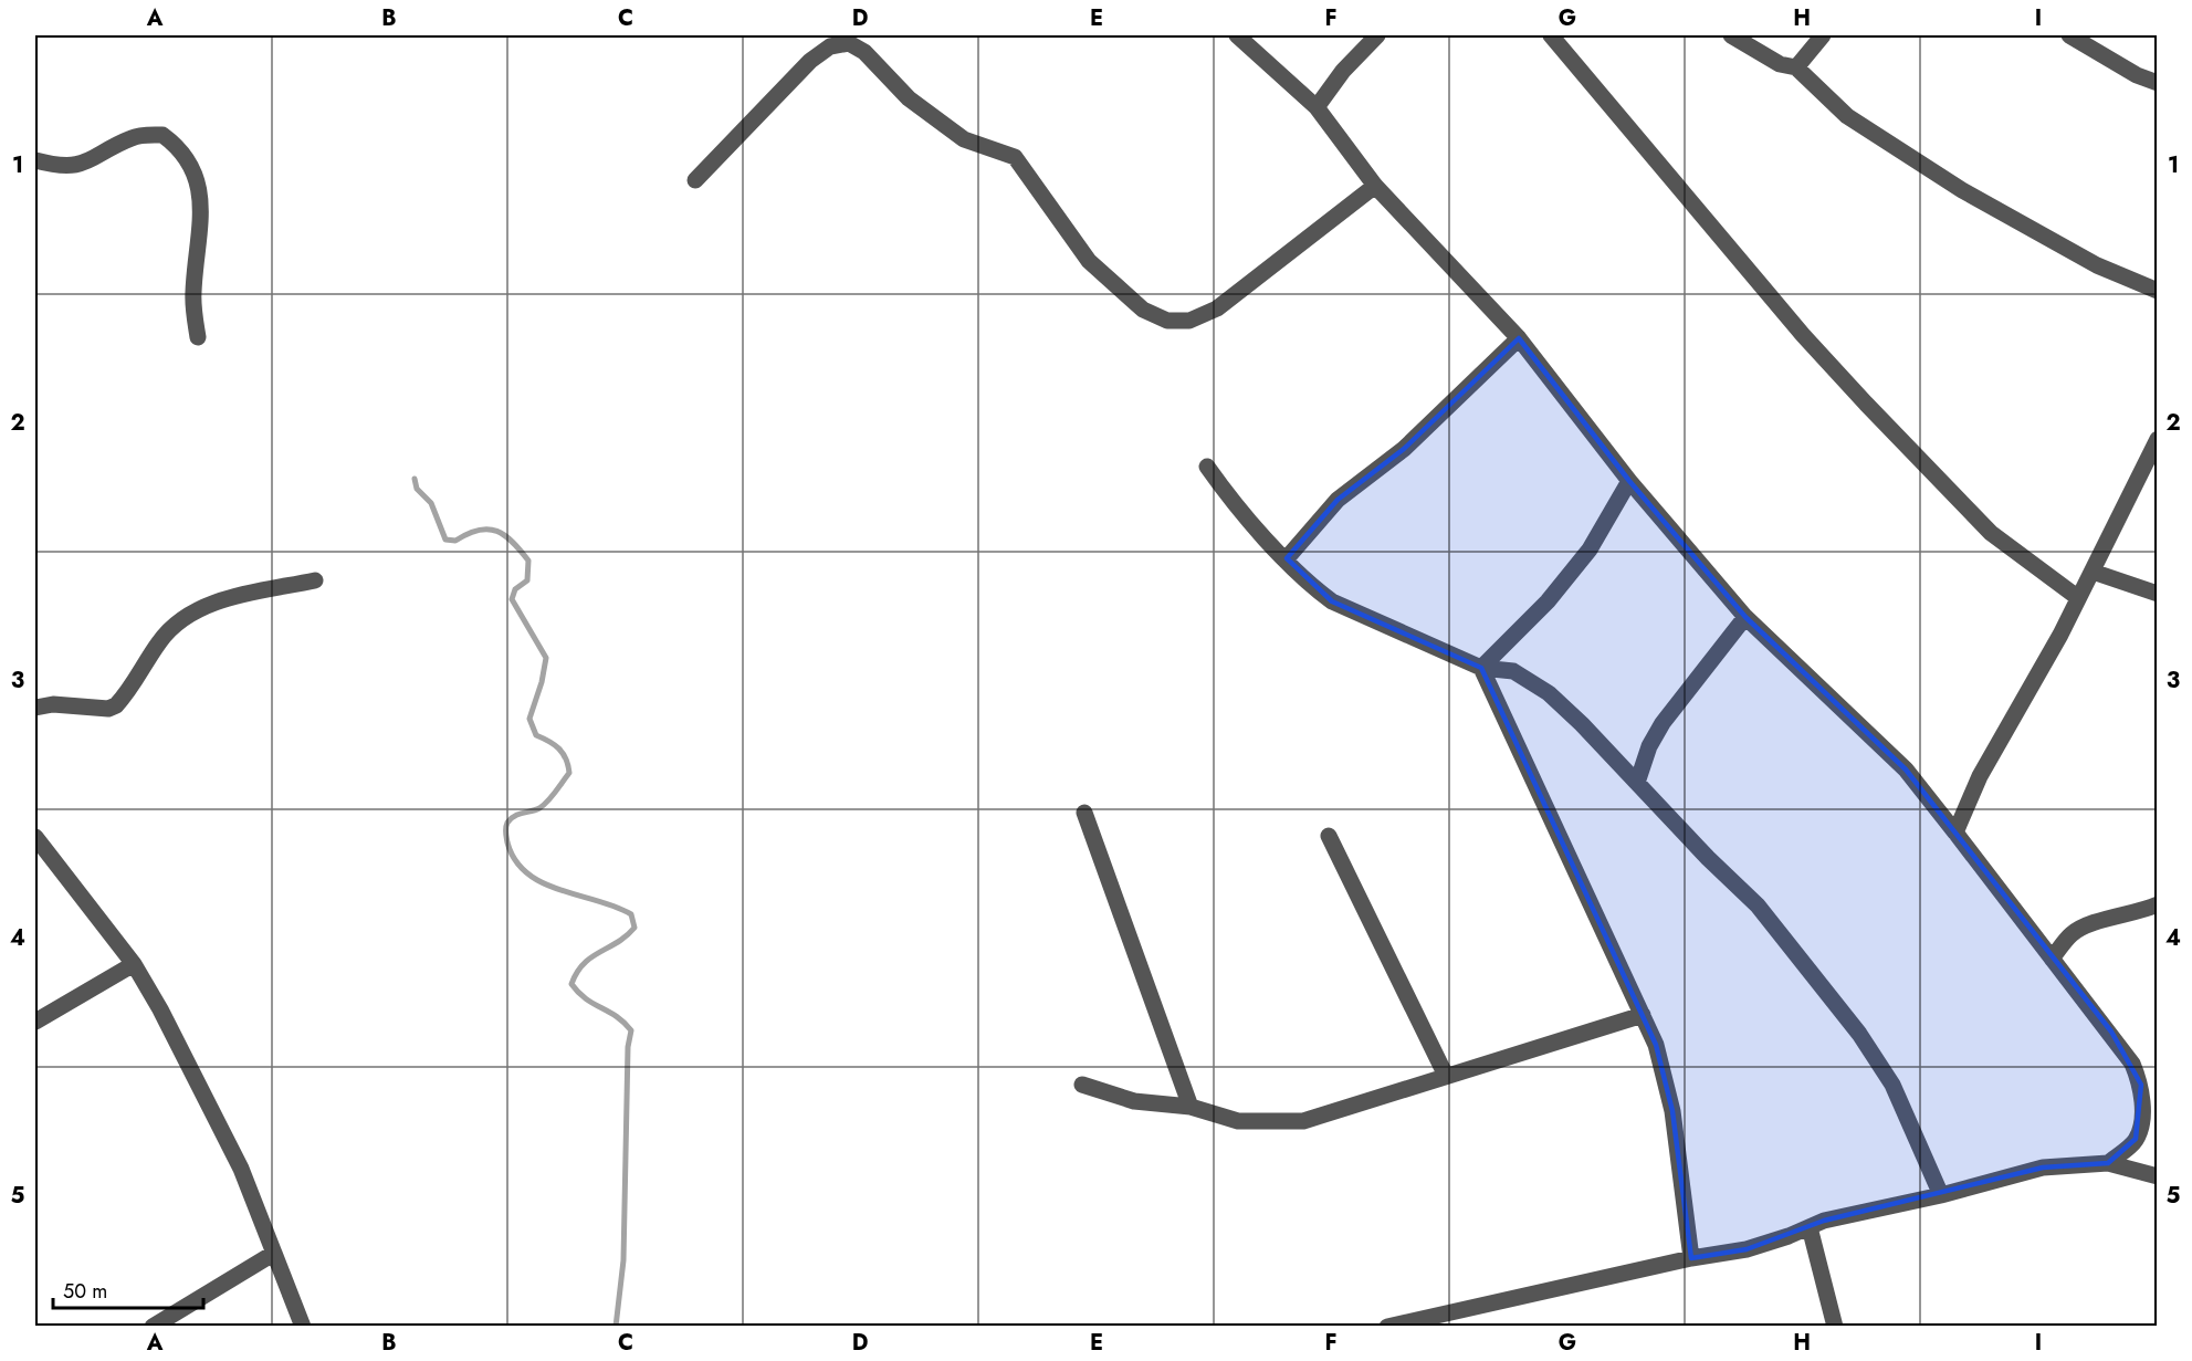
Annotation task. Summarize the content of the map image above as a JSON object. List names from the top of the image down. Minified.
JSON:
{"scale_bar":"50 m","grid":{"columns":["A","B","C","D","E","F","G","H","I"],"rows":["1","2","3","4","5"]}}
